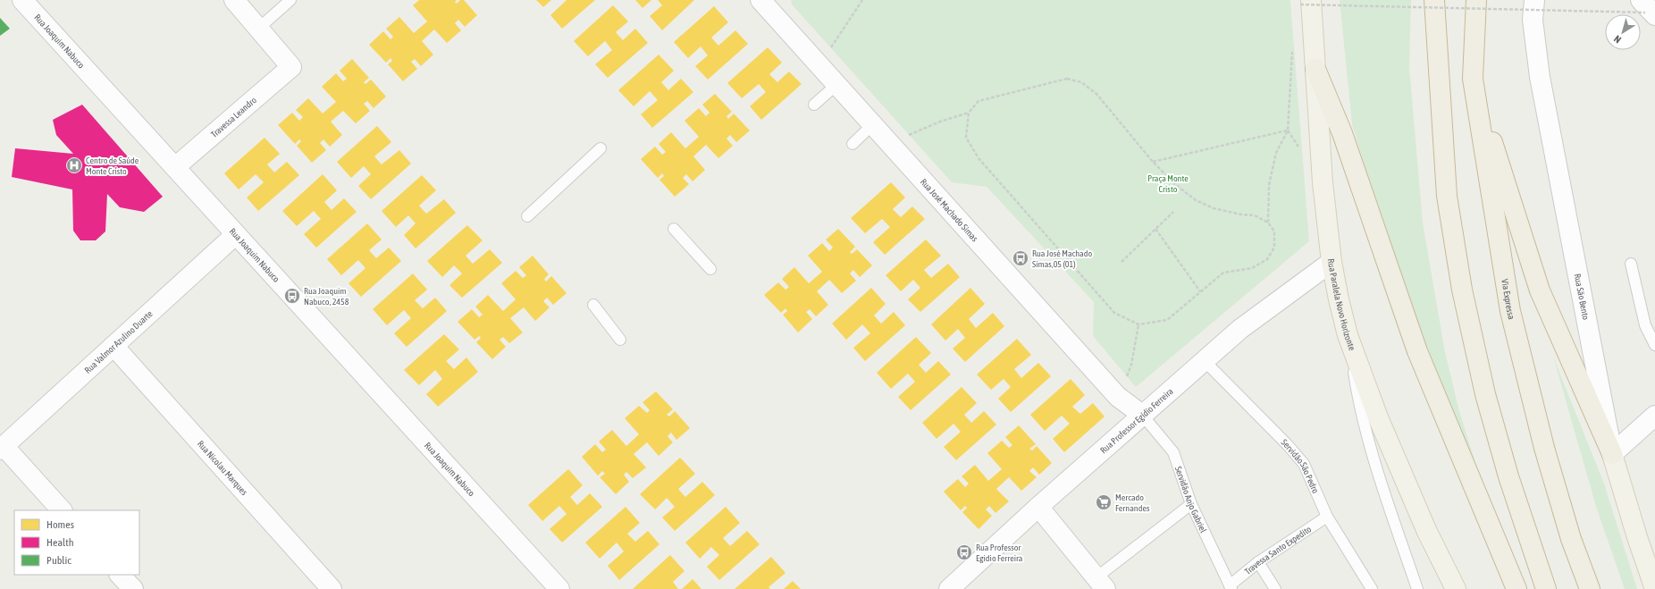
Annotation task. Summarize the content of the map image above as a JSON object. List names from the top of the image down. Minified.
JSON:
{"streets":{"highway":["Via Expressa"],"main road":["Rua São Bento","Rua Paralela Novo Horizonte"],"street":["Rua Joaquim Nabuco","Travessa Leandro","Rua José Machado Simas","Rua Valmor Azulino Duarte","Rua Professor Egídio Ferreira","Rua Nicolau Marques"],"lane":["Servidão São Pedro","Servidão Anjo Gabriel","Travessa Santo Expedito"]},"crossings":[["Rua Joaquim Nabuco","Travessa Leandro"],["Rua Joaquim Nabuco","Rua Valmor Azulino Duarte"],["Rua José Machado Simas","Rua Professor Egídio Ferreira"],["Rua José Machado Simas","Servidão Anjo Gabriel"],["Rua Paralela Novo Horizonte","Rua Professor Egídio Ferreira"],["Rua Valmor Azulino Duarte","Rua Nicolau Marques"],["Rua Professor Egídio Ferreira","Servidão São Pedro"],["Rua Professor Egídio Ferreira","Servidão Anjo Gabriel"],["Servidão São Pedro","Travessa Santo Expedito"],["Servidão Anjo Gabriel","Travessa Santo Expedito"]],"parks":["Praça Monte Cristo"],"places":{"hospital":["Centro de Saúde Monte Cristo"],"bus stop":["Rua José Machado Simas,05 (01)","Rua Joaquim Nabuco, 2458","Rua Professor Egidio Ferreira"],"supermarket":["Mercado Fernandes"]},"legend":["Homes","Health","Public"],"north":"bottom left"}
